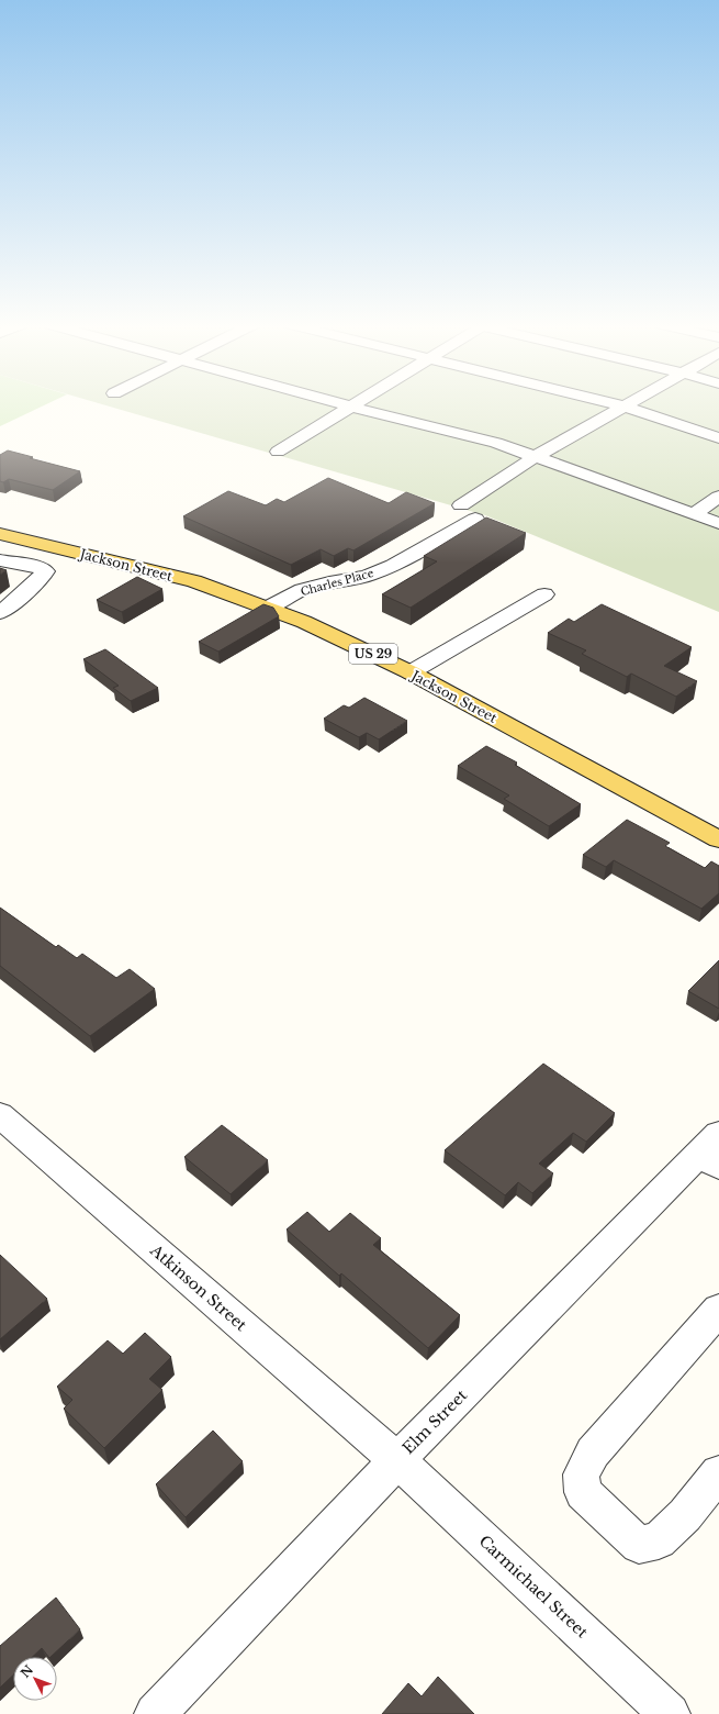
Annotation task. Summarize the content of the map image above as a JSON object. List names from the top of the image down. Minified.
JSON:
{"streets":{"main road":["Jackson Street","US 29"],"street":["Charles Place","Atkinson Street","Elm Street","Carmichael Street"]},"crossings":[["Jackson Street","Charles Place"],["Atkinson Street","Elm Street"],["Atkinson Street","Carmichael Street"],["Elm Street","Carmichael Street"]],"north":"top left"}
